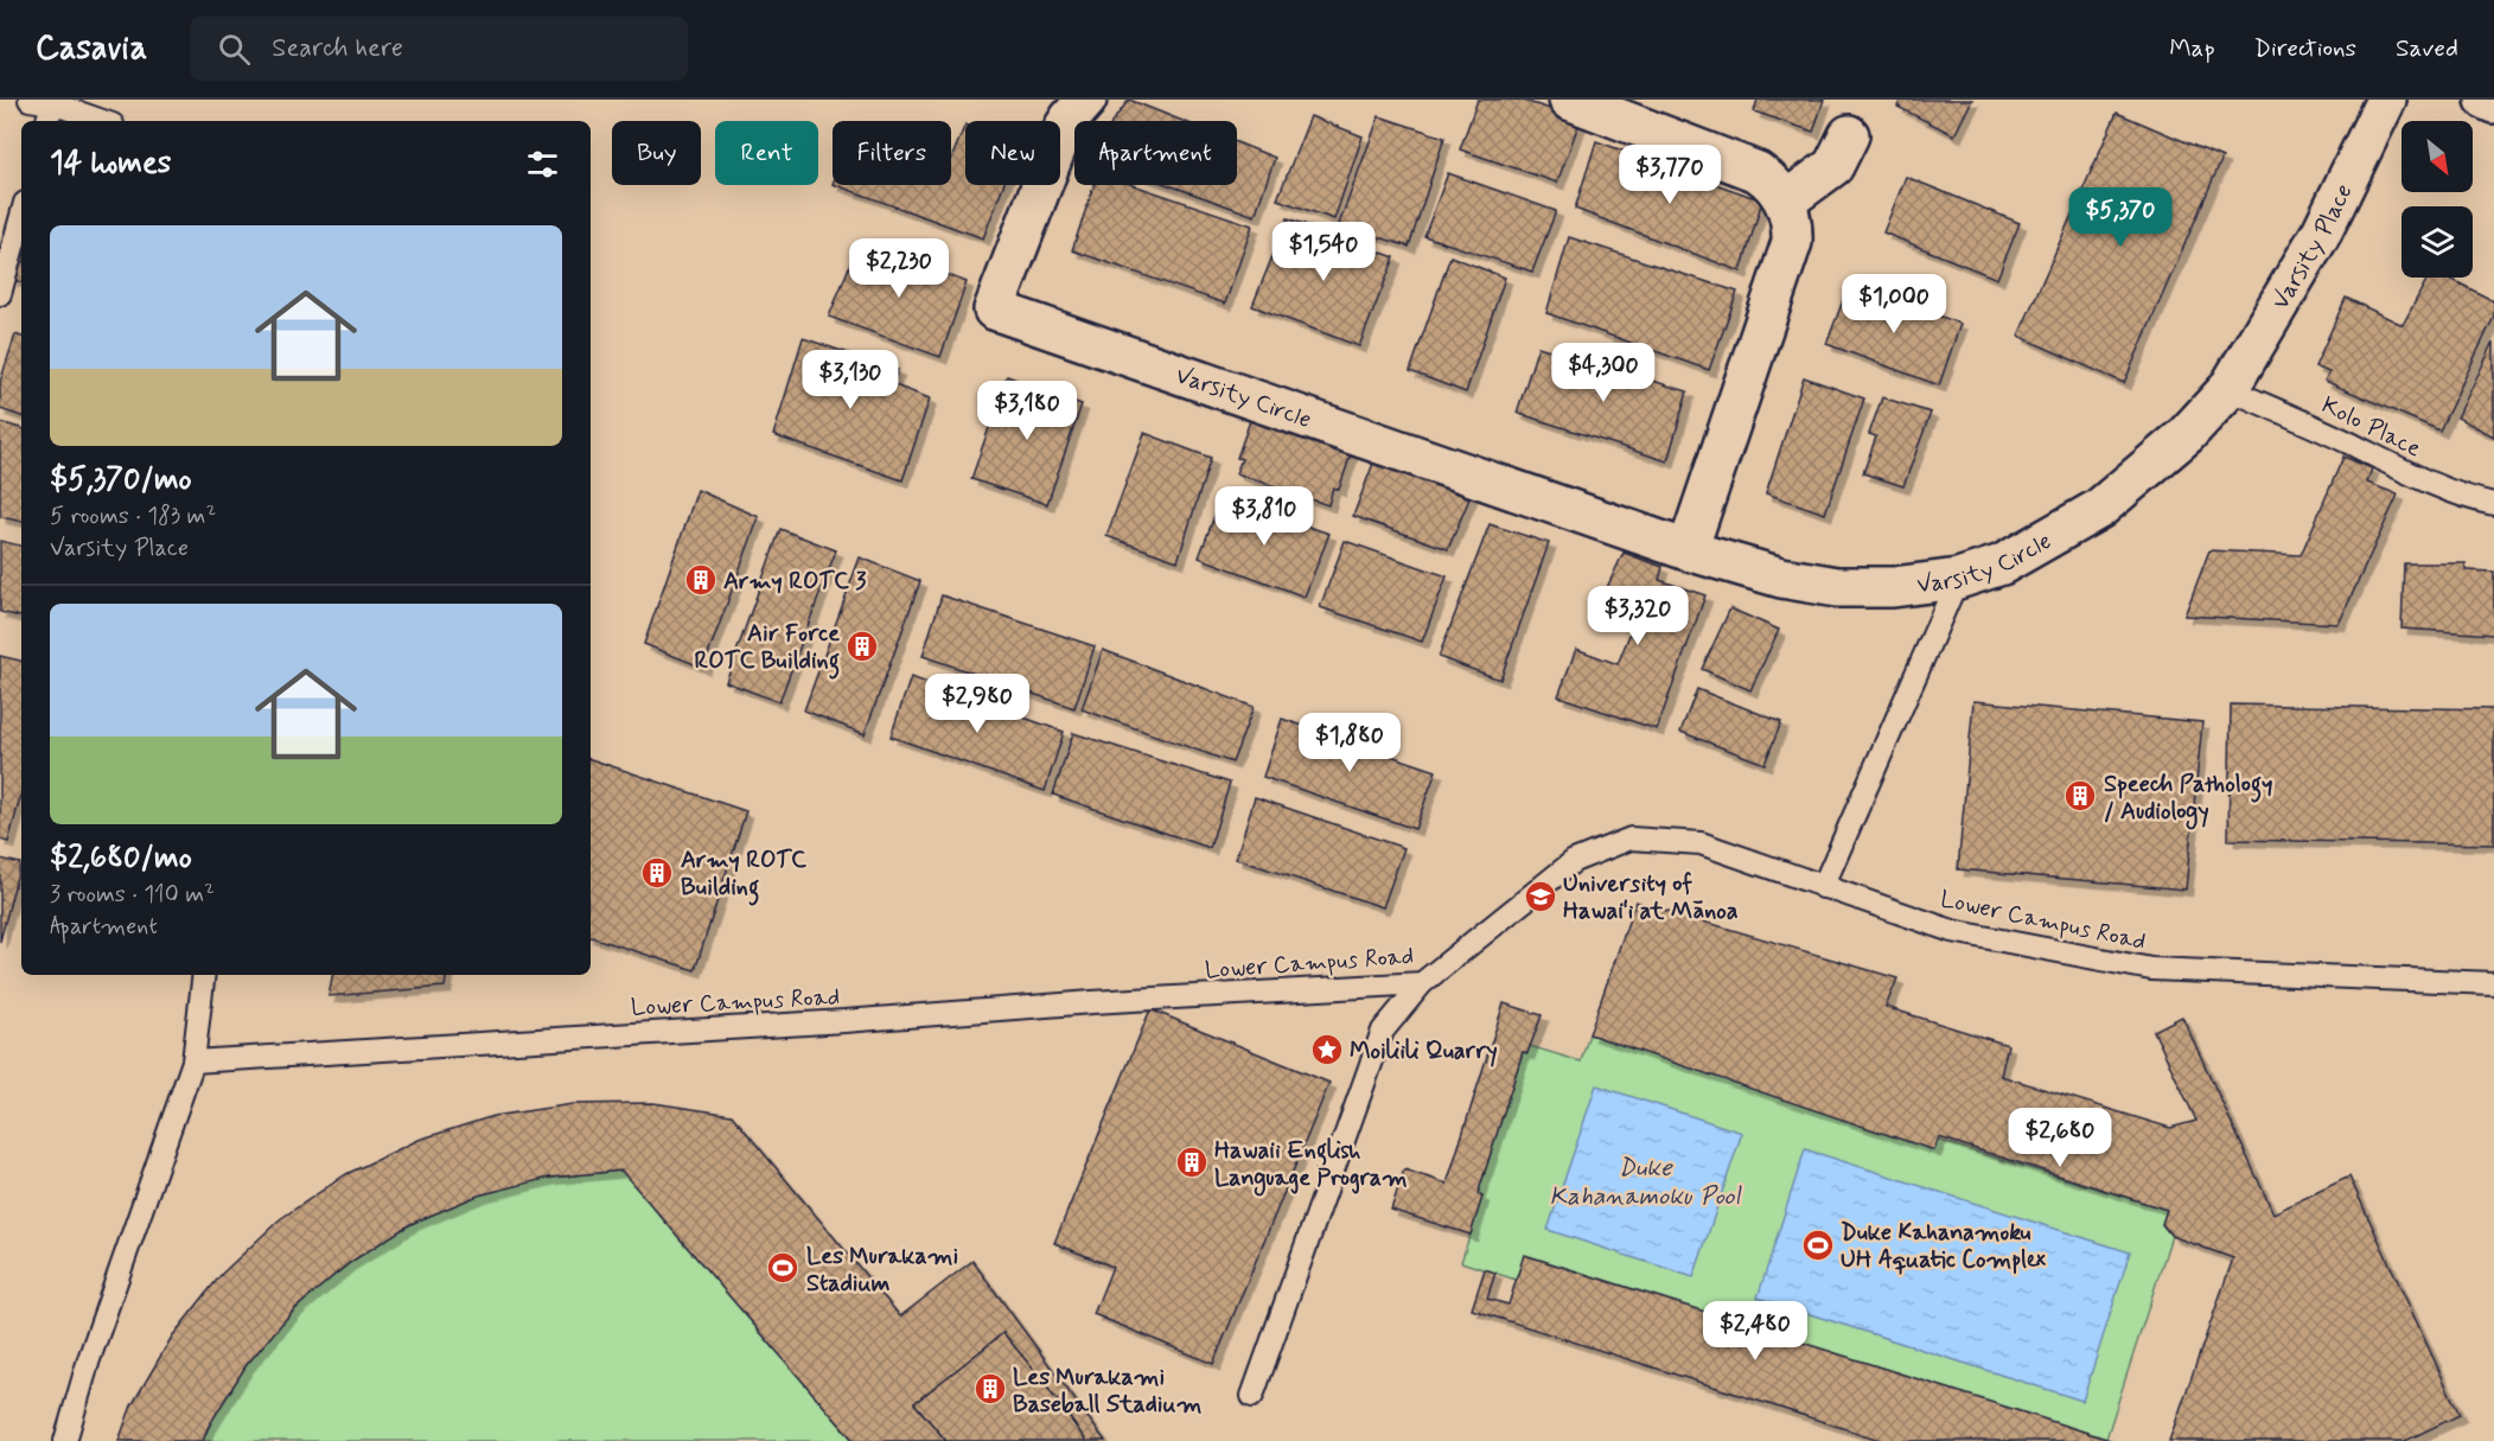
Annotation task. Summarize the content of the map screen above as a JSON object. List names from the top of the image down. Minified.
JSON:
{"streets":{"main road":["Varsity Place","Varsity Circle"],"lane":["Kolo Place","Lower Campus Road"]},"crossings":[["Varsity Place","Varsity Circle"],["Varsity Place","Kolo Place"],["Varsity Circle","Kolo Place"]],"water":["Duke Kahanamoku Pool"],"places":{"building":["Army ROTC 3","Air Force ROTC Building","Speech Pathology / Audiology","Army ROTC Building","Hawaii English Language Program","Les Murakami Baseball Stadium"],"school or university":["University of Hawaiʻi at Mānoa"],"place":["Moiliili Quarry"],"sports":["Duke Kahanamoku UH Aquatic Complex","Les Murakami Stadium"]},"north":"bottom right","page":{"header":"Casavia","search":"Search here","nav":["Map","Directions","Saved"],"chip":["Buy","Rent","Filters","New","Apartment"],"heading":"14 homes","price":["$3,770","$5,370","$1,540","$2,230","$1,000","$4,300","$3,130","$3,180","$3,810","$3,320","$2,980","$1,880","$2,680","$2,480"],"list":[{"name":"$5,370/mo","note":"5 rooms · 183 m² · Varsity Place"},{"name":"$2,680/mo","note":"3 rooms · 110 m² · Apartment"}]}}
